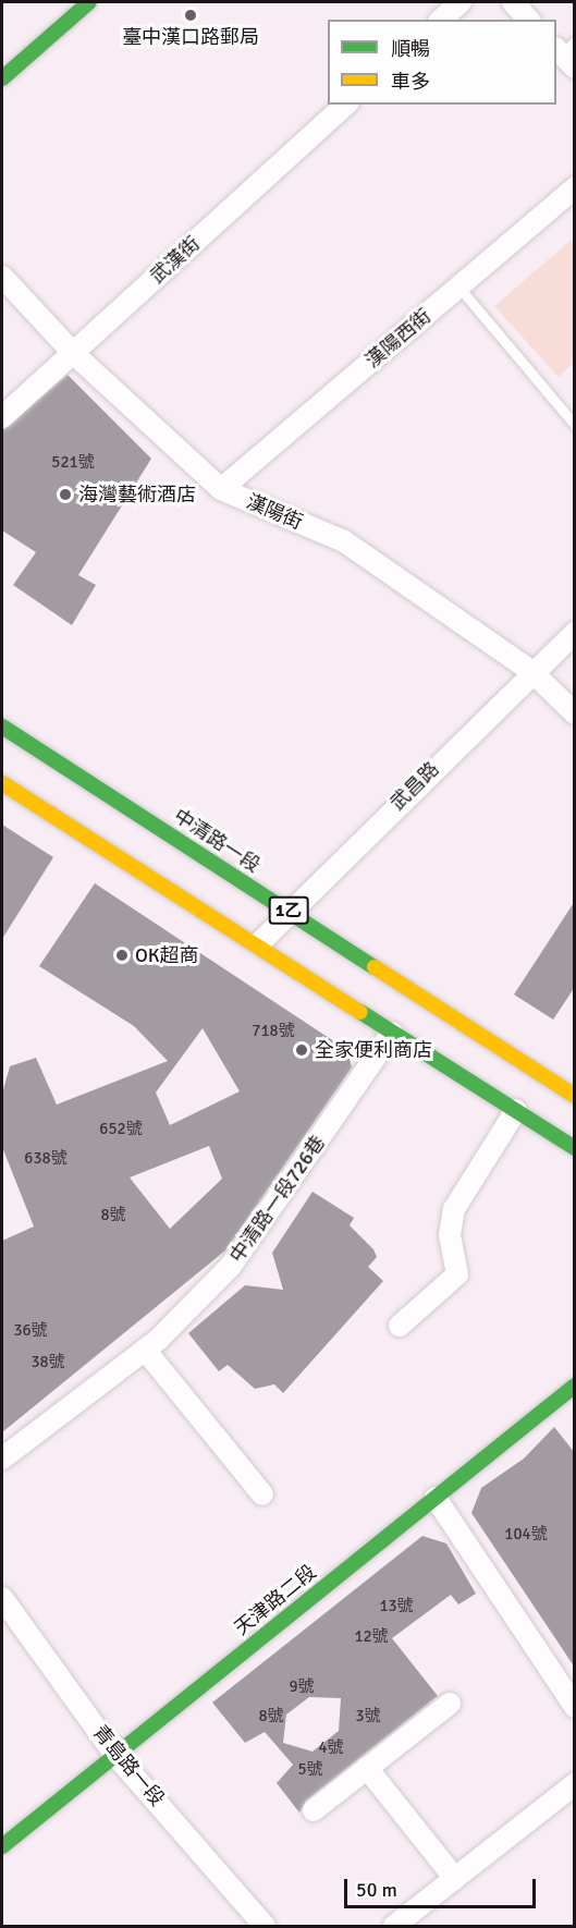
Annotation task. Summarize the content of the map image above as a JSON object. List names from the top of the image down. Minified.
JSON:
{"streets":{"main road":["中清路一段","1乙","天津路二段"],"street":["武漢街","漢陽西街","漢陽街","武昌路","中清路一段726巷","青島路一段"]},"crossings":[["武漢街","漢陽街"],["漢陽西街","漢陽街"],["漢陽街","武昌路"],["武昌路","中清路一段"],["武昌路","1乙"],["1乙","中清路一段726巷"],["天津路二段","青島路一段"]],"places":["臺中漢口路郵局","海灣藝術酒店","OK超商","全家便利商店"],"house_numbers":["521號","718號","652號","638號","8號","36號","38號","104號","13號","12號","9號","8號","3號","4號","5號"],"legend":["順暢","車多"],"scale_bar":"50 m"}
